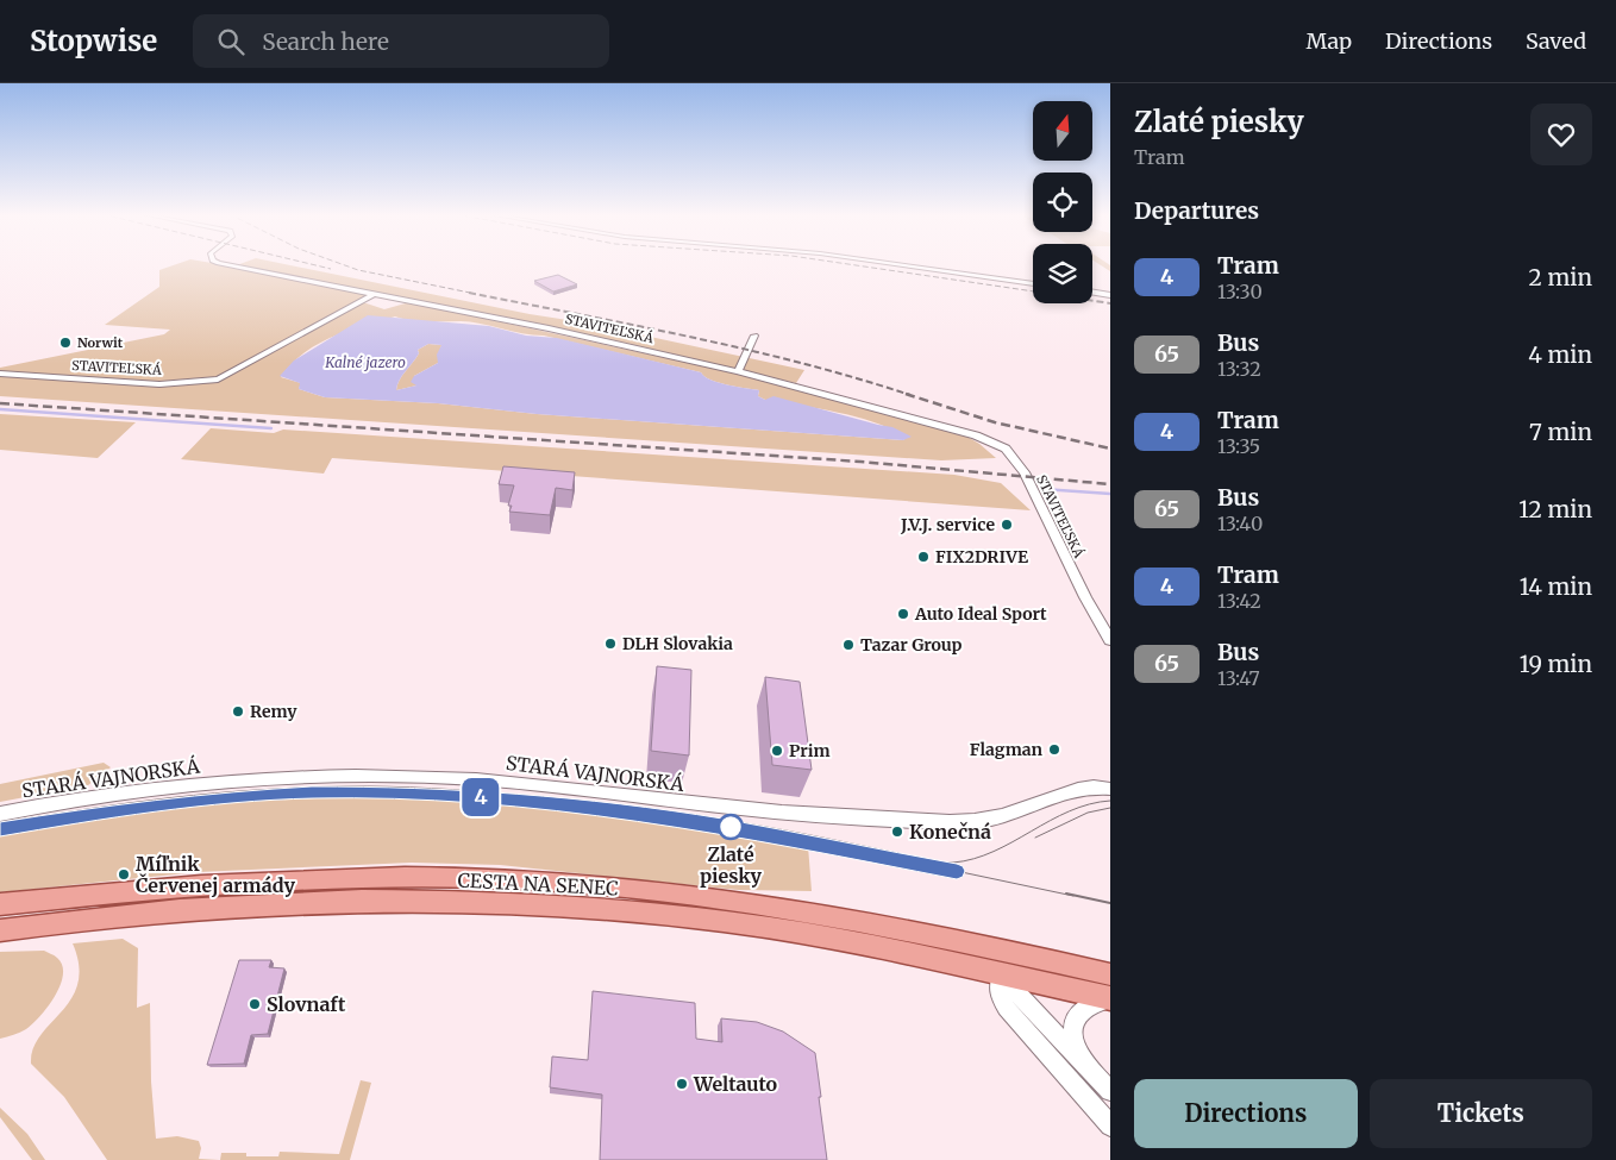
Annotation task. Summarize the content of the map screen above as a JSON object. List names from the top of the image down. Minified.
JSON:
{"streets":{"main road":["CESTA NA SENEC"],"street":["STAVITEĽSKÁ","STARÁ VAJNORSKÁ"]},"water":["Kalné jazero"],"places":["Norwit","J.V.J. service","FIX2DRIVE","Auto Ideal Sport","DLH Slovakia","Tazar Group","Remy","Flagman","Prim","Zlaté piesky","Konečná","Míľnik Červenej armády","Slovnaft","Weltauto"],"lines":["tram line 4"],"north":"top","page":{"header":"Stopwise","search":"Search here","nav":["Map","Directions","Saved"],"on_map":"4","heading":[["Zlaté piesky","Tram"],"Departures"],"list":[{"mark":"4","name":"Tram","note":"13:30","value":"2 min"},{"mark":"65","name":"Bus","note":"13:32","value":"4 min"},{"mark":"4","name":"Tram","note":"13:35","value":"7 min"},{"mark":"65","name":"Bus","note":"13:40","value":"12 min"},{"mark":"4","name":"Tram","note":"13:42","value":"14 min"},{"mark":"65","name":"Bus","note":"13:47","value":"19 min"}],"buttons":["Directions","Tickets"]}}
